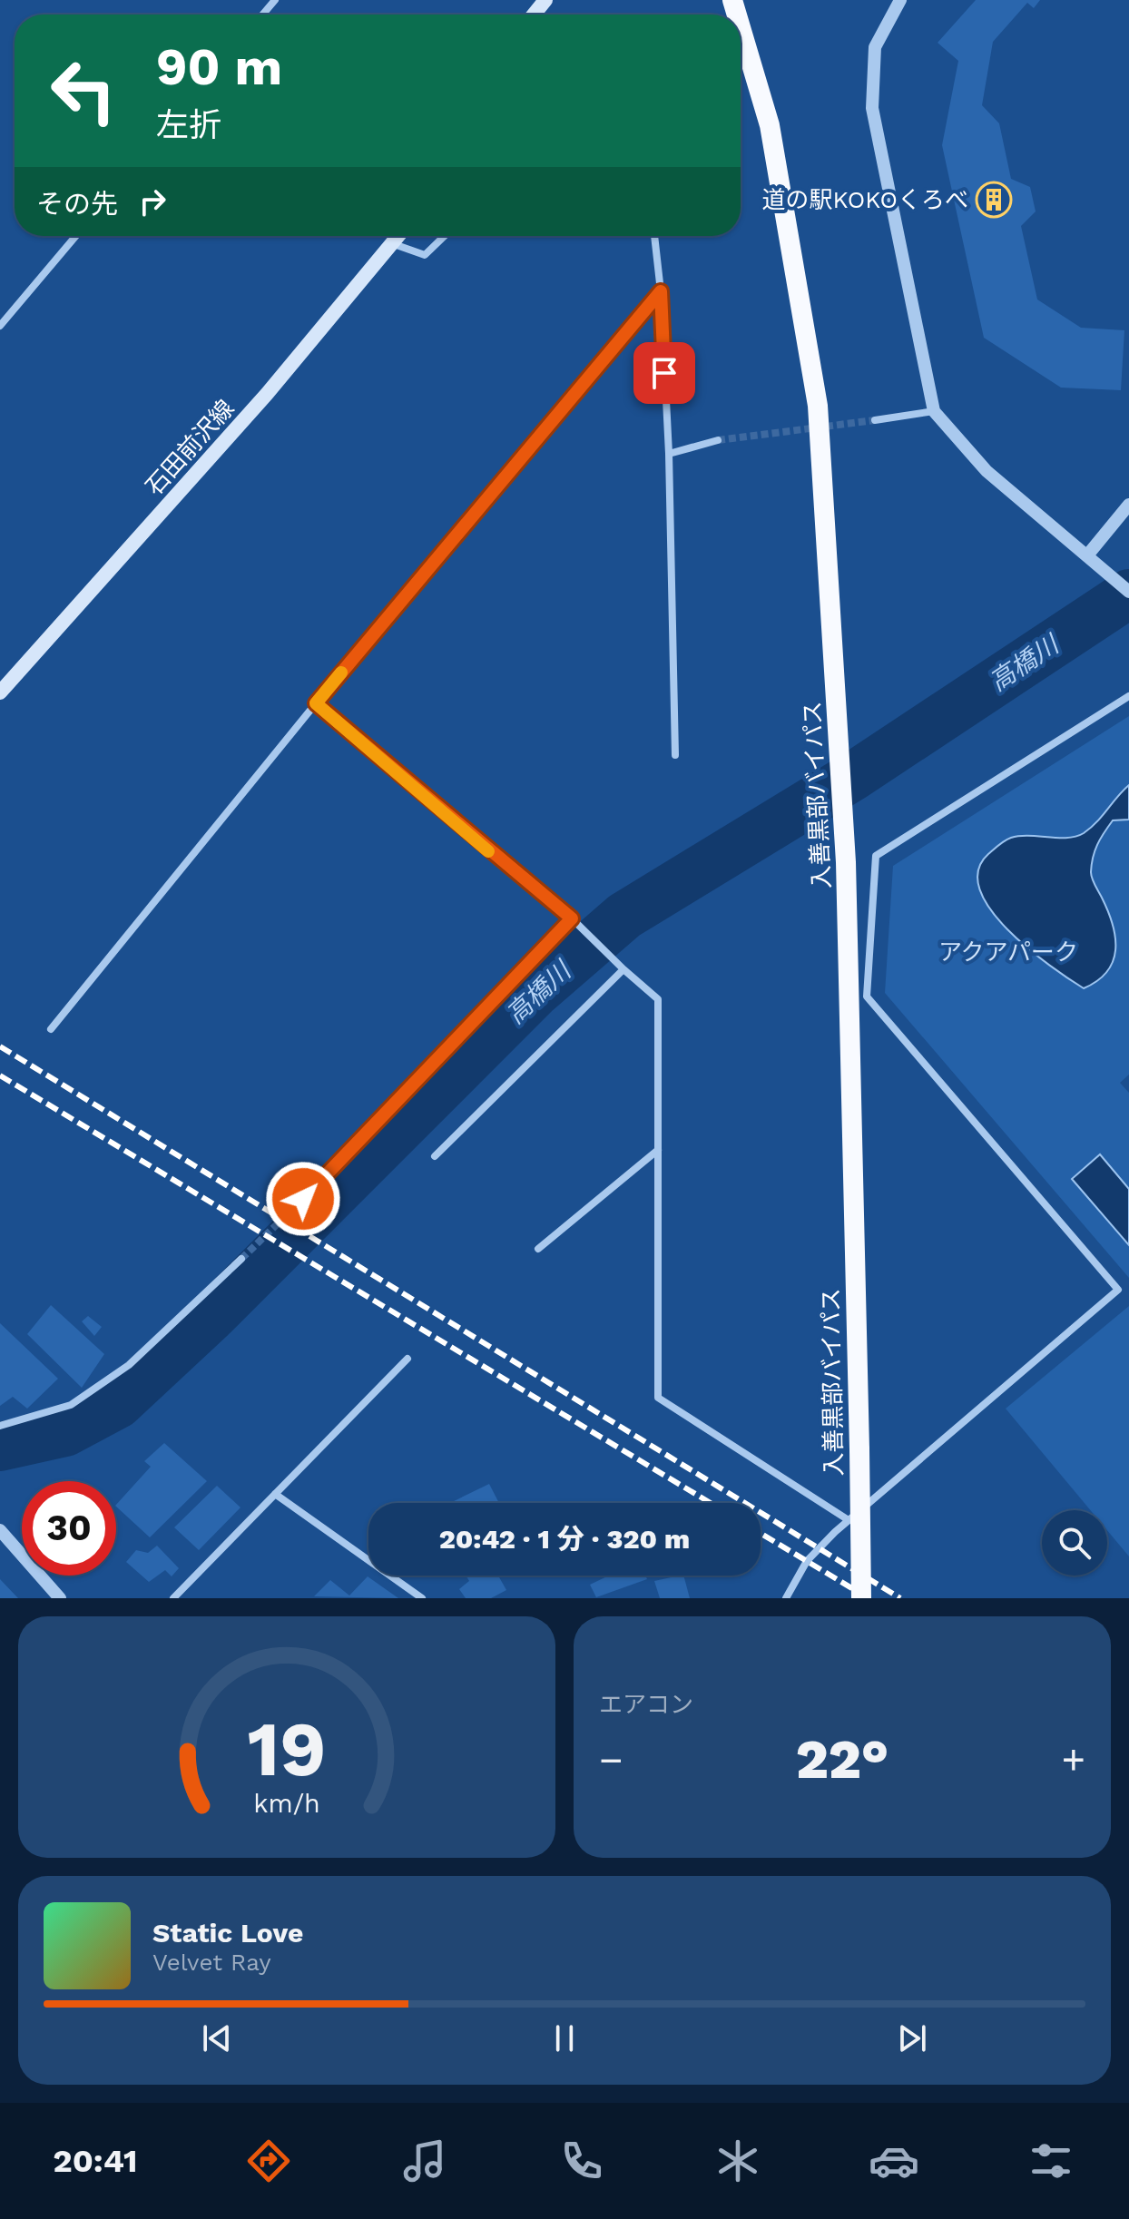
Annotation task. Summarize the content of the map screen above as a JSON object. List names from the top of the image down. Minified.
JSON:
{"streets":{"highway":["入善黒部バイパス"],"main road":["石田前沢線"]},"water":["高橋川"],"parks":["アクアパーク"],"places":{"building":["道の駅KOKOくろべ"]},"page":{"turn":["90 m","左折"],"then":"その先","limit":"30","trip":"20:42 · 1 分 · 320 m","tile":"エアコン","heat":["−","22°","+"],"song":["Static Love","Velvet Ray"],"tabs":"20:41","gauge":["19","km/h"]}}
